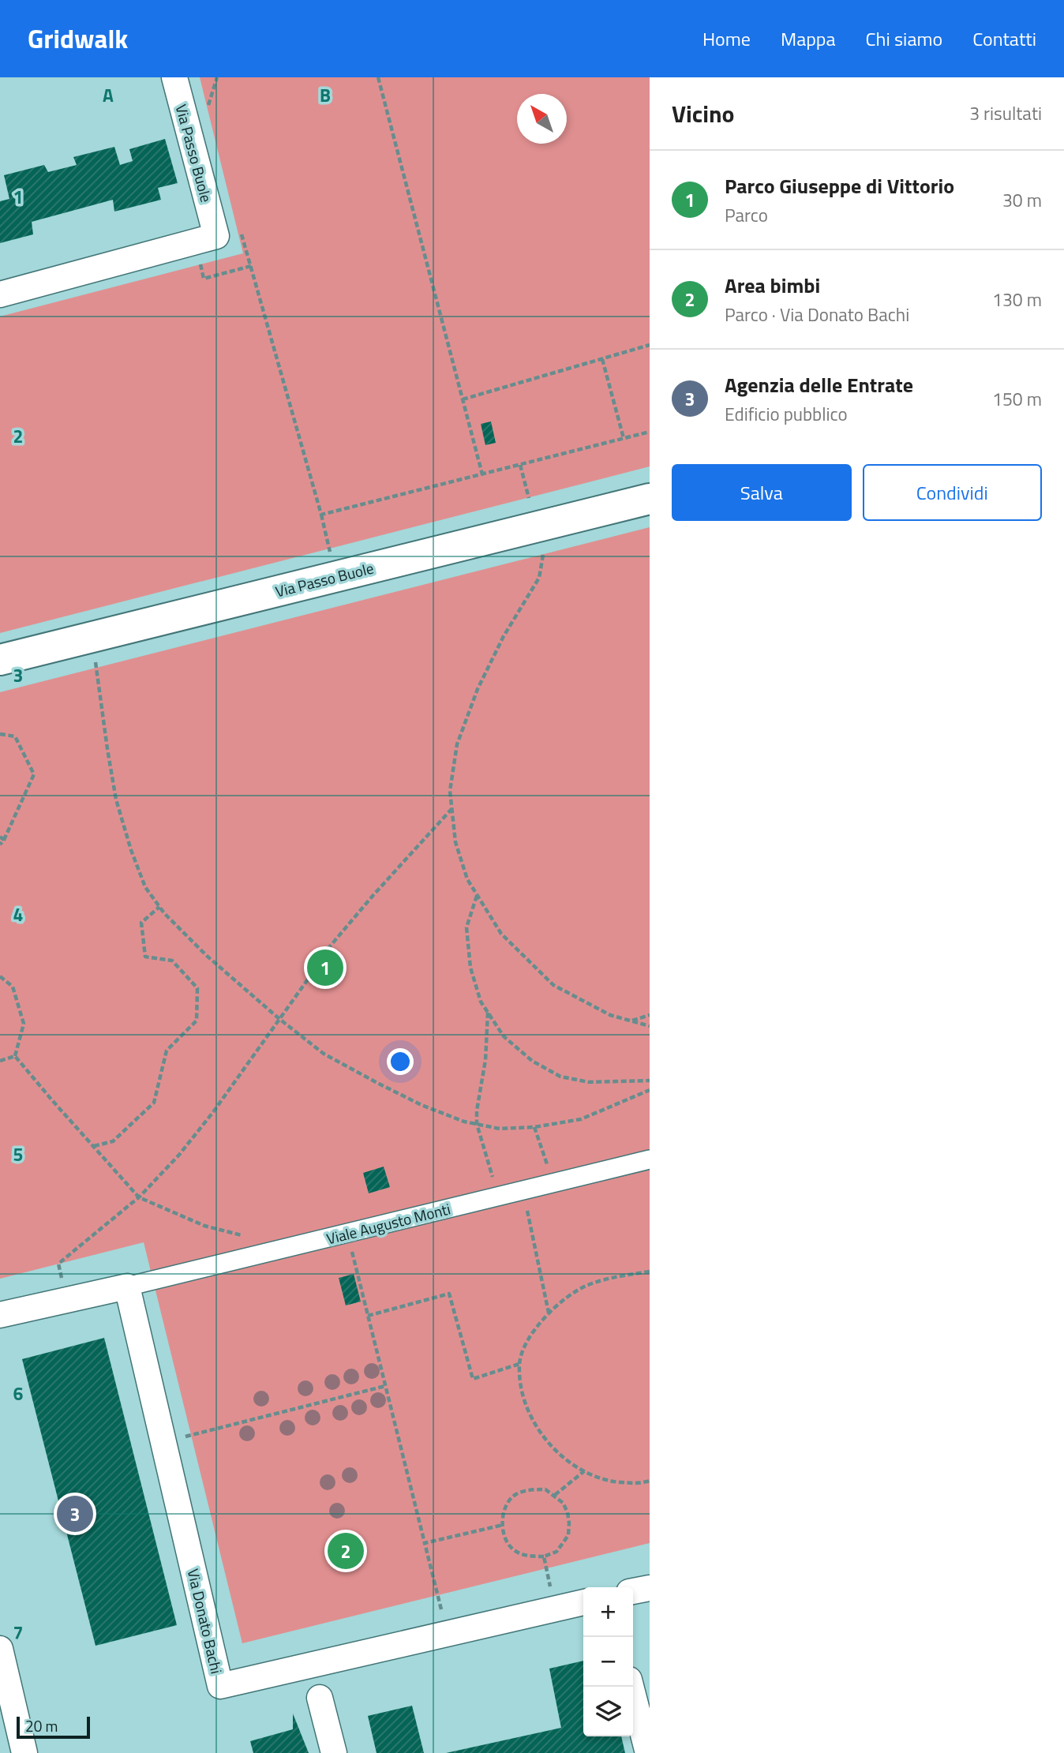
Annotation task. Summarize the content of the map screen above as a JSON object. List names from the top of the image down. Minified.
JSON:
{"streets":{"street":["Via Passo Buole","Viale Augusto Monti","Via Donato Bachi"]},"crossings":[["Viale Augusto Monti","Via Donato Bachi"]],"scale_bar":"20 m","north":"top left","page":{"header":"Gridwalk","nav":["Home","Mappa","Chi siamo","Contatti"],"heading":["Vicino","3 risultati"],"list":[{"mark":"1","name":"Parco Giuseppe di Vittorio","note":"Parco","value":"30 m"},{"mark":"2","name":"Area bimbi","note":"Parco · Via Donato Bachi","value":"130 m"},{"mark":"3","name":"Agenzia delle Entrate","note":"Edificio pubblico","value":"150 m"}],"buttons":["Salva","Condividi"],"pins":["1","3","2"],"map_buttons":["+","−"],"scale":"20 m"},"grid":{"columns":["A","B"],"rows":["1","2","3","4","5","6","7"]}}
